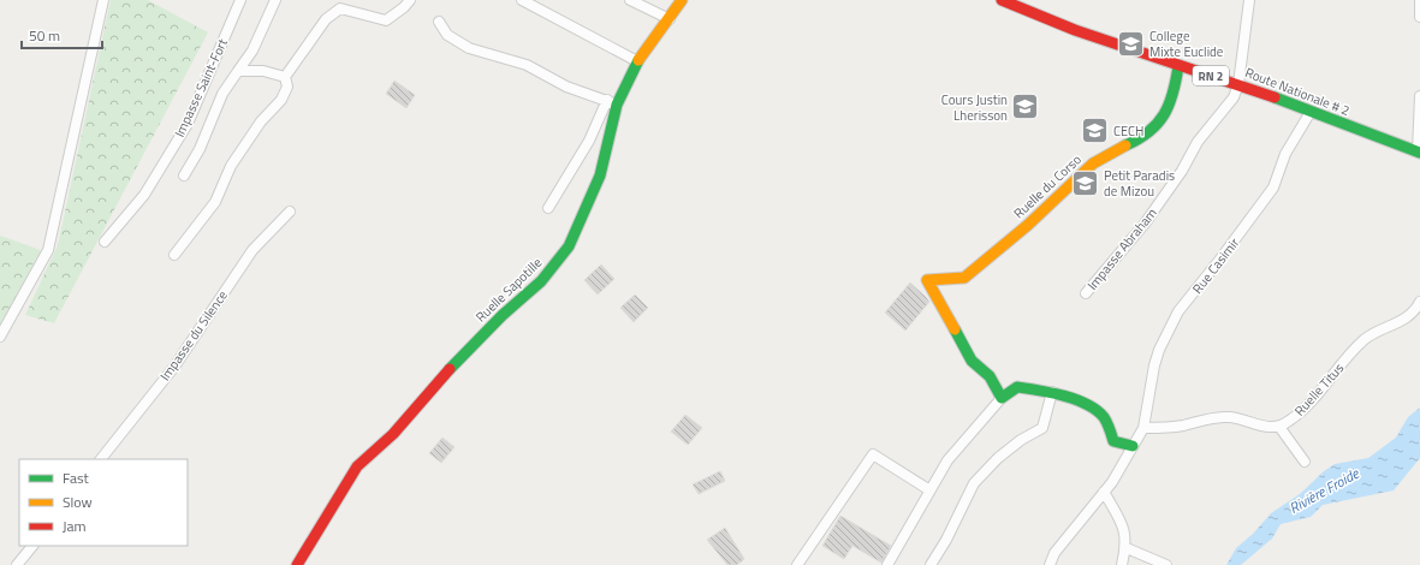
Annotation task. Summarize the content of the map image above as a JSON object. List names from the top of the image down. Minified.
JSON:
{"streets":{"street":["RN 2","Impasse Saint-Fort","Route Nationale # 2","Ruelle du Corso","Impasse Abraham","Rue Casimir","Ruelle Sapotille","Impasse du Silence","Ruelle Titus"]},"crossings":[["Route Nationale # 2","Ruelle du Corso"],["Route Nationale # 2","Impasse Abraham"],["Route Nationale # 2","Rue Casimir"]],"water":["Rivière Froide"],"places":{"school or university":["College Mixte Euclide","Cours Justin Lherisson","CECH","Petit Paradis de Mizou"]},"legend":["Fast","Slow","Jam"],"scale_bar":"50 m"}
